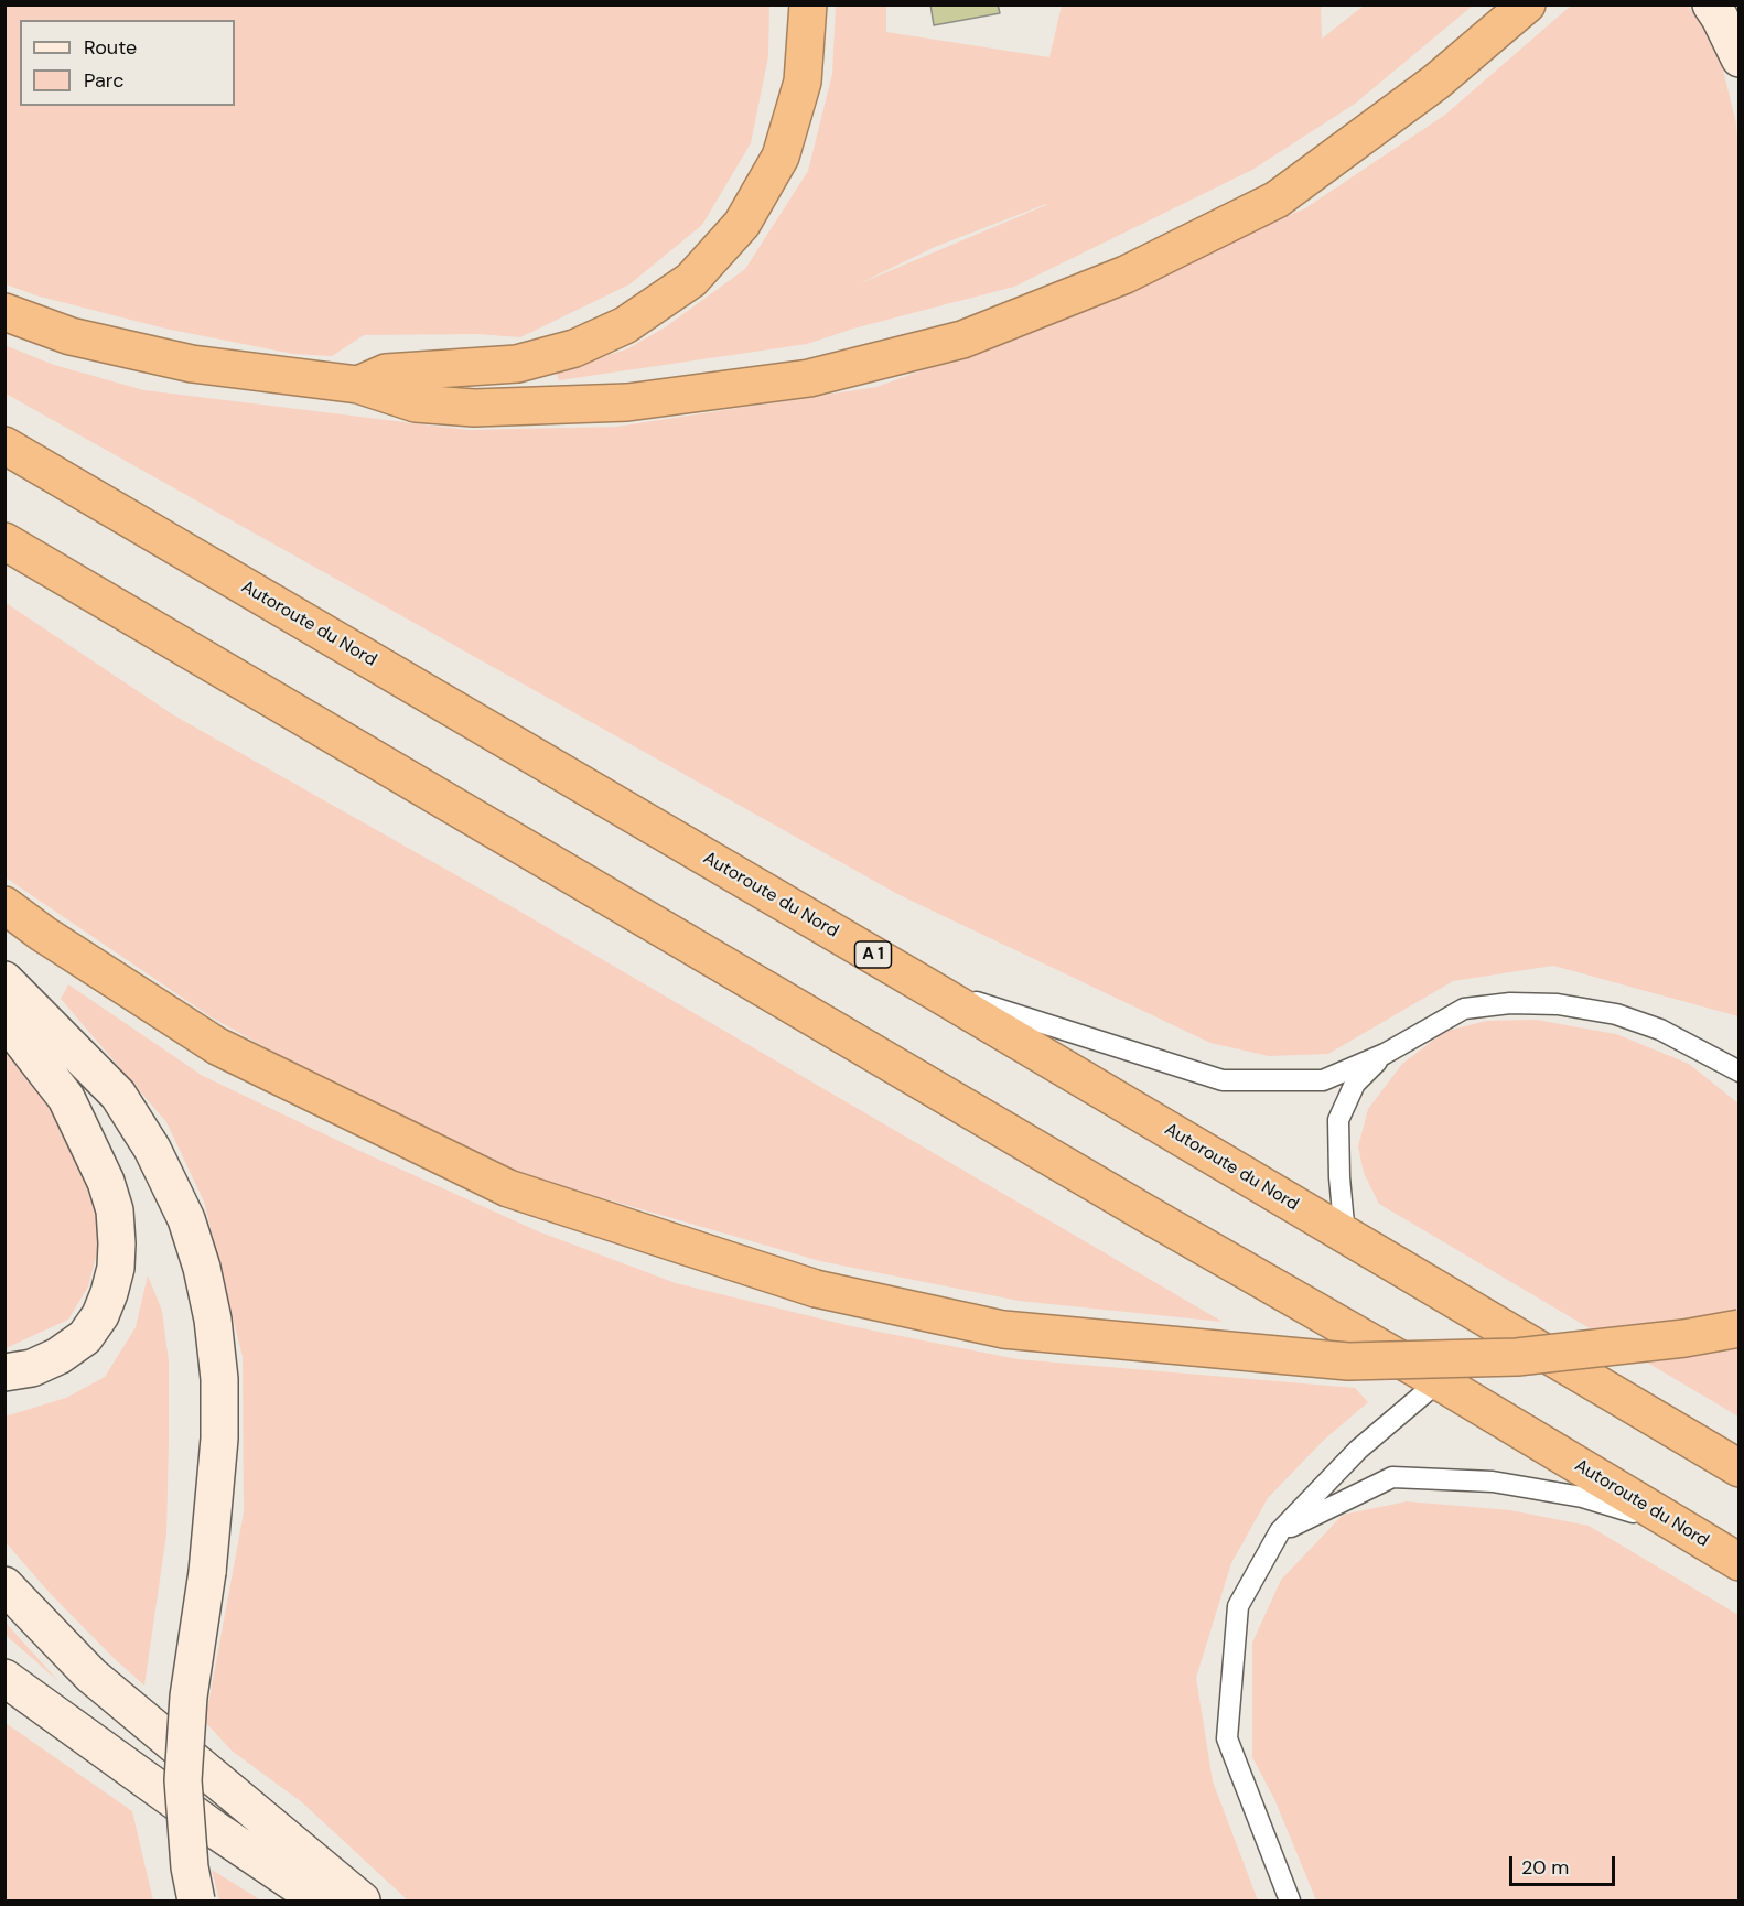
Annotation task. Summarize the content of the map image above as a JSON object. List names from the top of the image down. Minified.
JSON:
{"streets":{"highway":["Autoroute du Nord","A 1"]},"legend":["Route","Parc"],"scale_bar":"20 m"}
